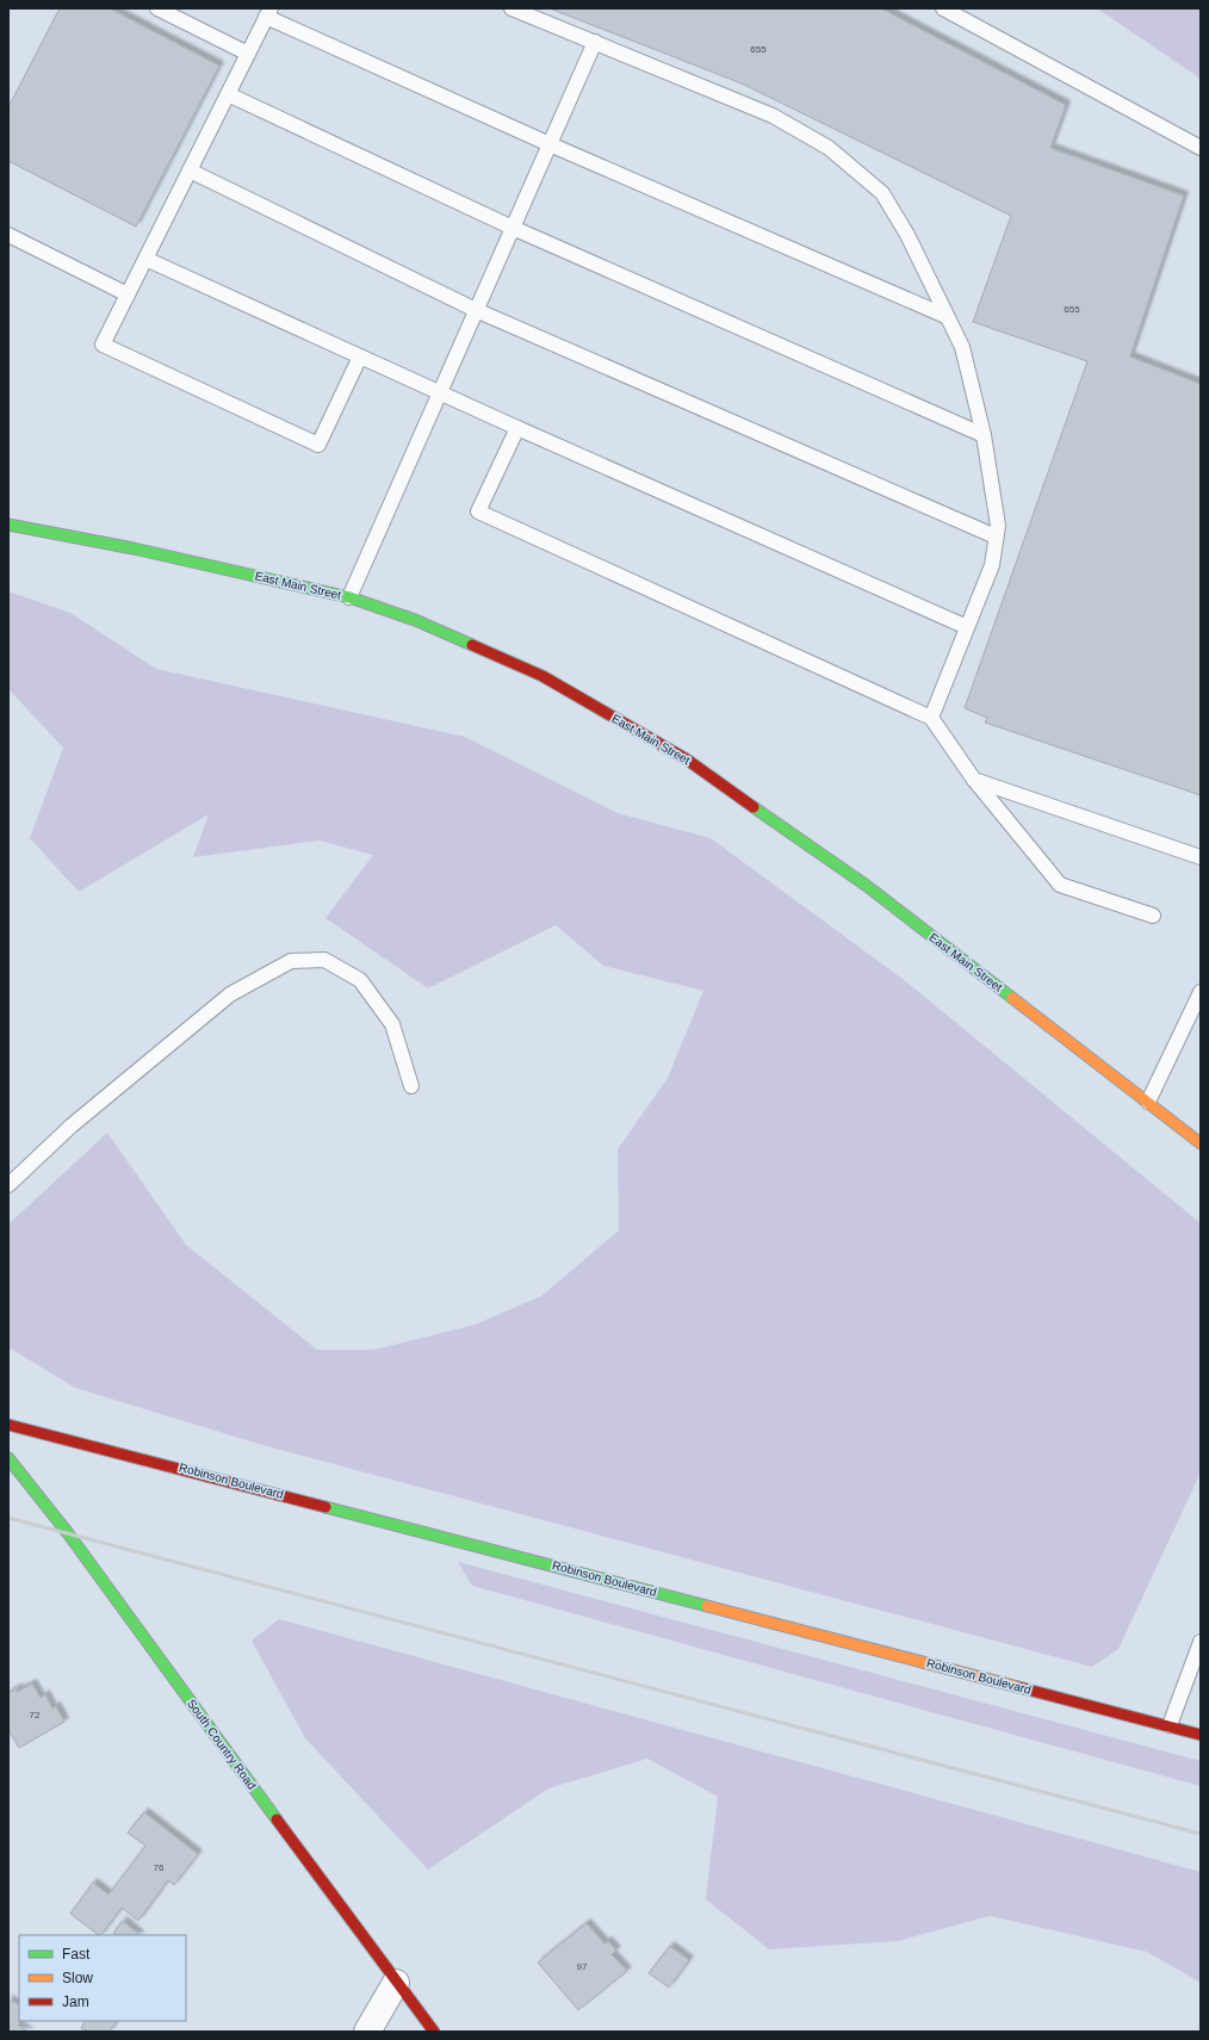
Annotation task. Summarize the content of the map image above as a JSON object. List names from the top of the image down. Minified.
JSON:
{"streets":{"main road":["East Main Street","Robinson Boulevard","South Country Road"]},"house_numbers":["655","655","72","76","97"],"legend":["Fast","Slow","Jam"]}
